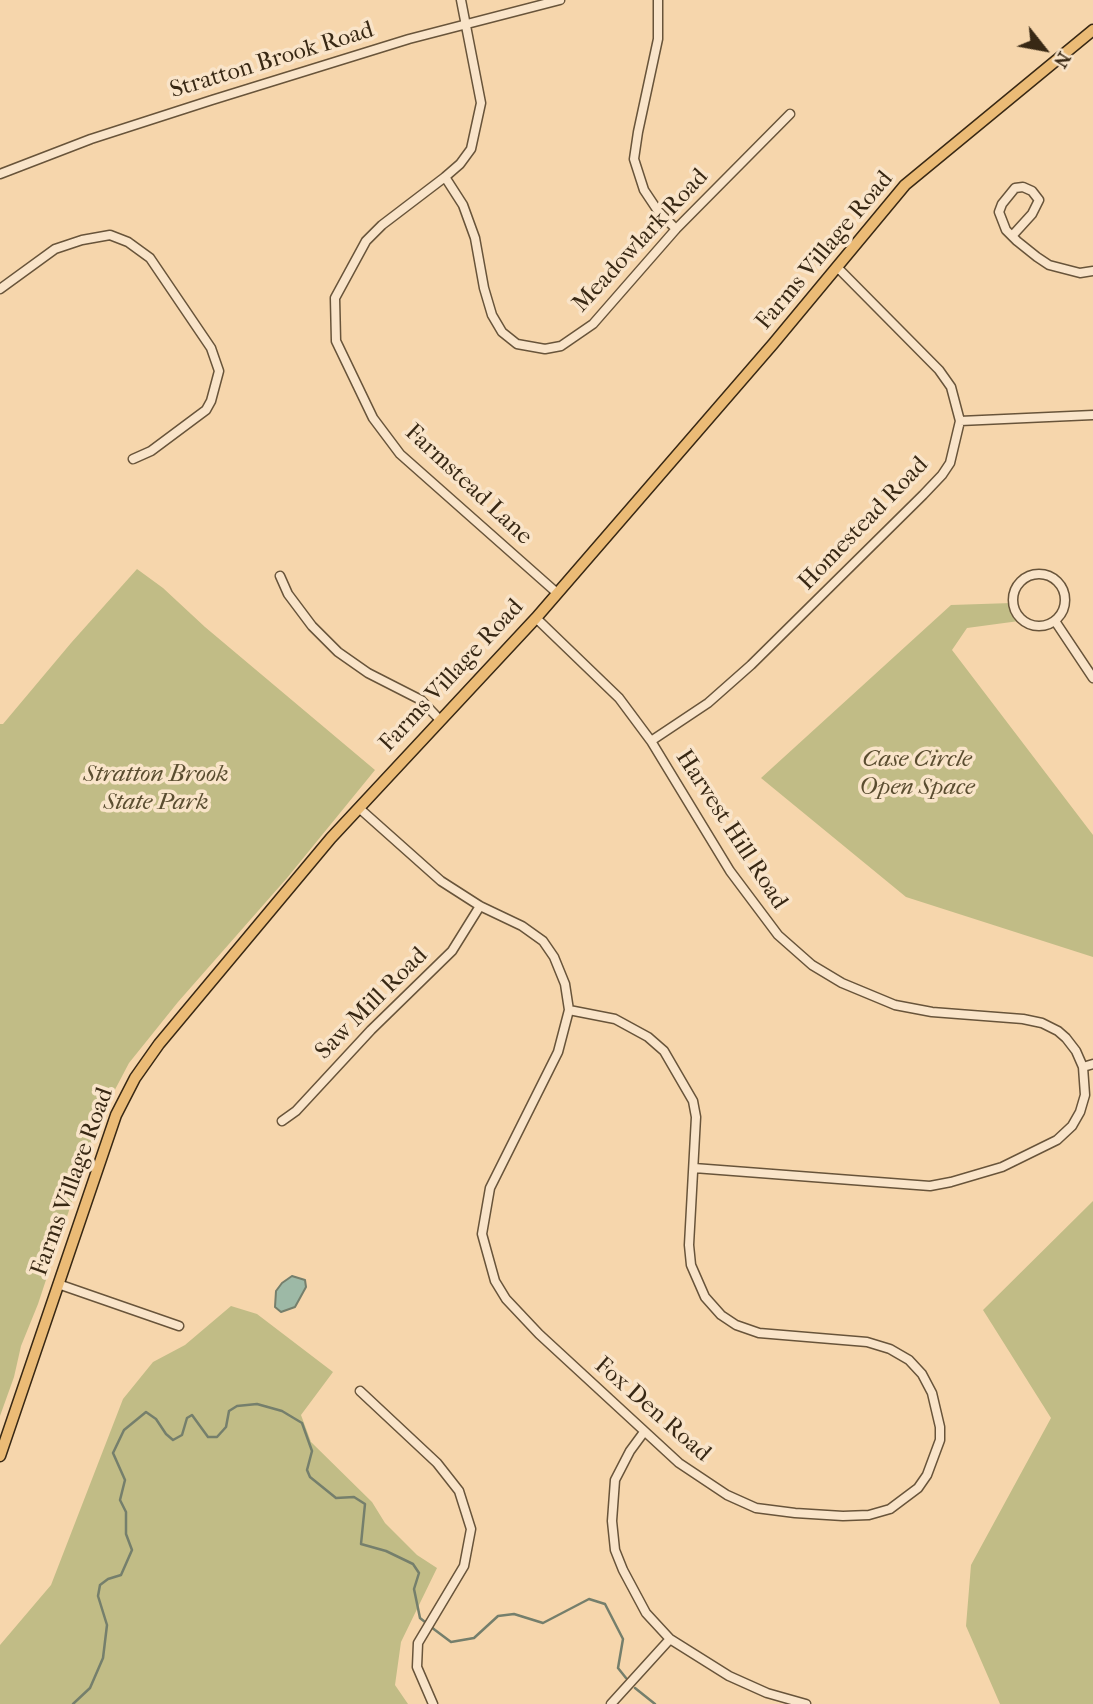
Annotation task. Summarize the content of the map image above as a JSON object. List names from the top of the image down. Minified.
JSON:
{"streets":{"main road":["Farms Village Road"],"street":["Stratton Brook Road","Meadowlark Road","Farmstead Lane","Homestead Road","Harvest Hill Road","Saw Mill Road","Fox Den Road"]},"crossings":[["Stratton Brook Road","Farmstead Lane"],["Meadowlark Road","Farmstead Lane"],["Farms Village Road","Farmstead Lane"],["Farms Village Road","Homestead Road"],["Farms Village Road","Harvest Hill Road"],["Farms Village Road","Fox Den Road"],["Homestead Road","Harvest Hill Road"],["Saw Mill Road","Fox Den Road"]],"parks":["Case Circle Open Space","Stratton Brook State Park"],"north":"bottom right"}
